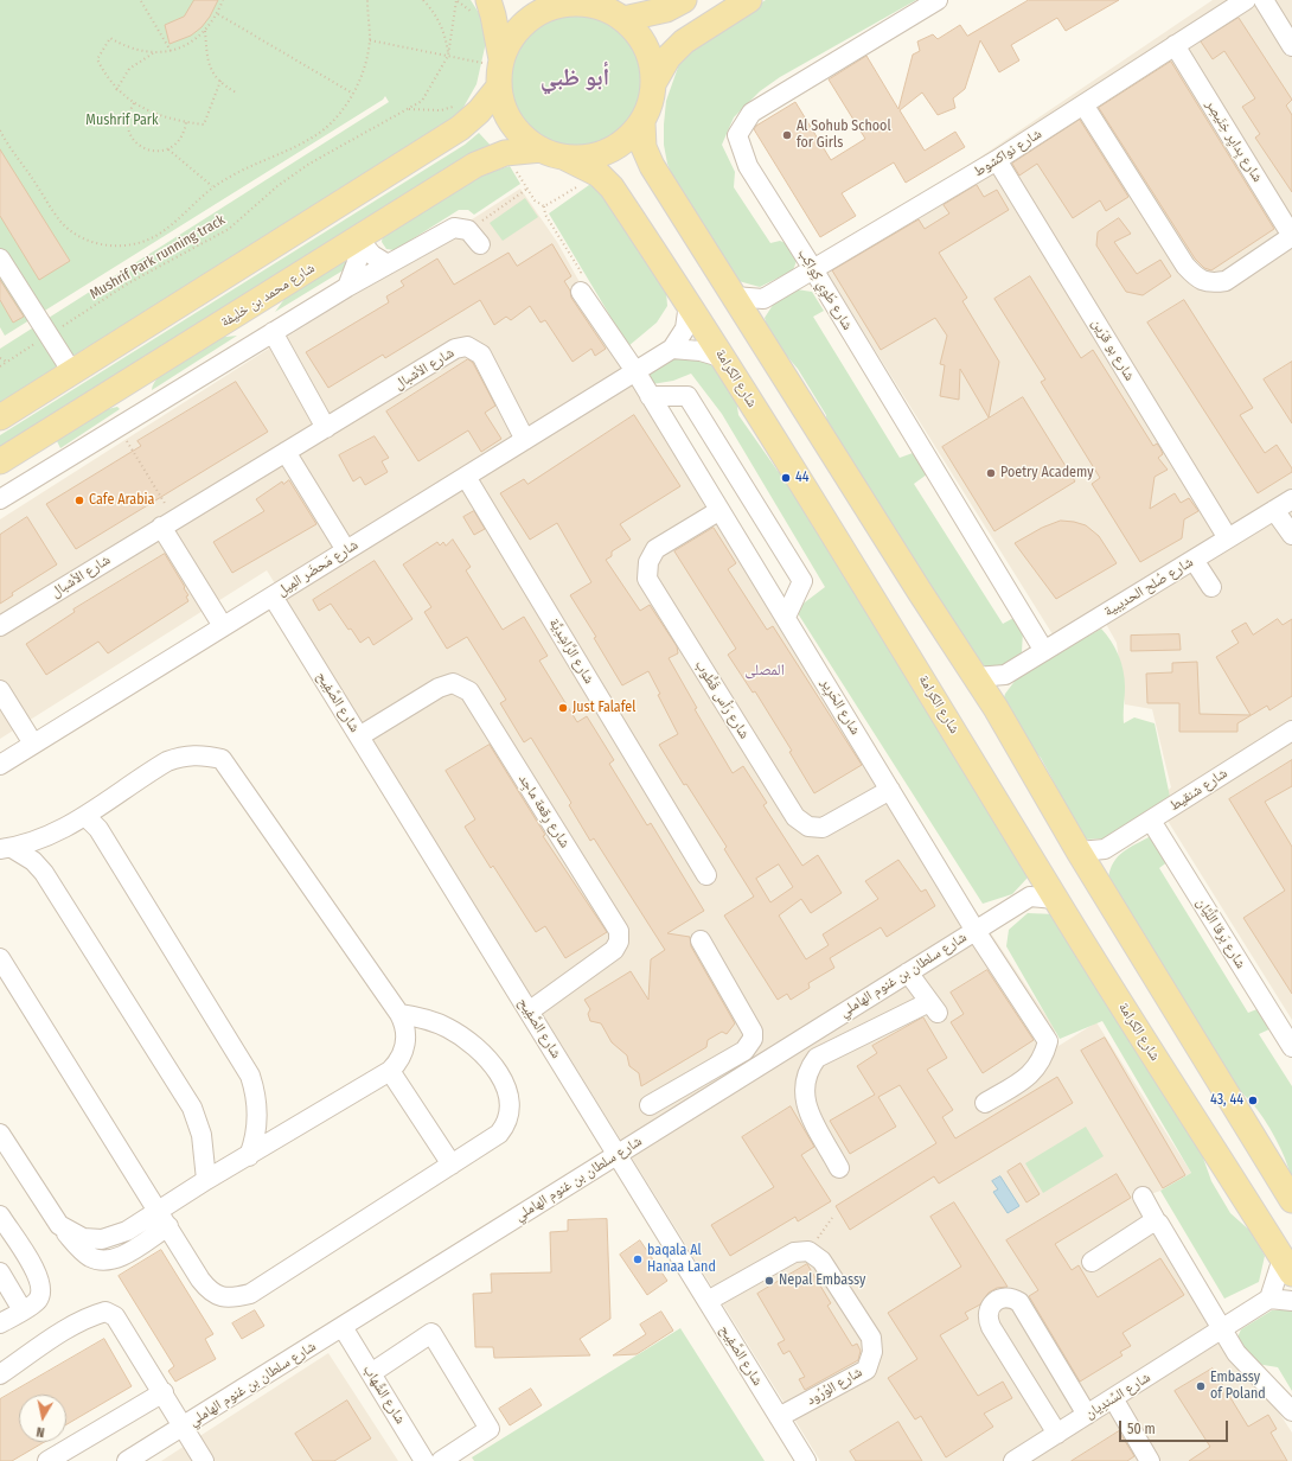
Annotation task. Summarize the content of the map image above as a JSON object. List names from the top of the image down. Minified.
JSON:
{"streets":{"main road":["شارع محمد بن خليفة","شارع الكرامة"],"street":["شارع بِدايِر خِنَيصِر","شارع نواكشوط","شارع طَوِي كِواكِب","شارع بو قرَين","شارع الأشبال","شارع مَحضَر المِيل","شارع صُلح الحديبية","شارع الرَّاشِدِيَّة","شارع رَأس قَطُّوب","شارع الصَّفِيح","شارع الحَرِير","شارع شنقيط","شارع رِقعة ماجِد","شارع بَرقا اللَّيَّان","شارع سلطان بن غنوم الهاملي","شارع الوُرُود","شارع الشِّهاب","شارع السِّندِيان"],"path":["Mushrif Park running track"]},"crossings":[["شارع بِدايِر خِنَيصِر","شارع نواكشوط"],["شارع نواكشوط","شارع طَوِي كِواكِب"],["شارع نواكشوط","شارع بو قرَين"],["شارع طَوِي كِواكِب","شارع صُلح الحديبية"],["شارع محمد بن خليفة","شارع الكرامة"],["شارع بو قرَين","شارع صُلح الحديبية"],["شارع الأشبال","شارع مَحضَر المِيل"],["شارع الكرامة","شارع مَحضَر المِيل"],["شارع مَحضَر المِيل","شارع الرَّاشِدِيَّة"],["شارع مَحضَر المِيل","شارع الصَّفِيح"],["شارع مَحضَر المِيل","شارع الحَرِير"],["شارع رَأس قَطُّوب","شارع الحَرِير"],["شارع الصَّفِيح","شارع رِقعة ماجِد"],["شارع الصَّفِيح","شارع سلطان بن غنوم الهاملي"],["شارع الصَّفِيح","شارع الوُرُود"],["شارع الحَرِير","شارع سلطان بن غنوم الهاملي"],["شارع شنقيط","شارع بَرقا اللَّيَّان"],["شارع سلطان بن غنوم الهاملي","شارع الشِّهاب"]],"districts":["أبو ظبي","المصلى"],"parks":["Mushrif Park"],"places":["Al Sohub School for Girls","Poetry Academy","44","Cafe Arabia","Just Falafel","43, 44","baqala Al Hanaa Land","Nepal Embassy","Embassy of Poland"],"scale_bar":"50 m","north":"bottom"}
